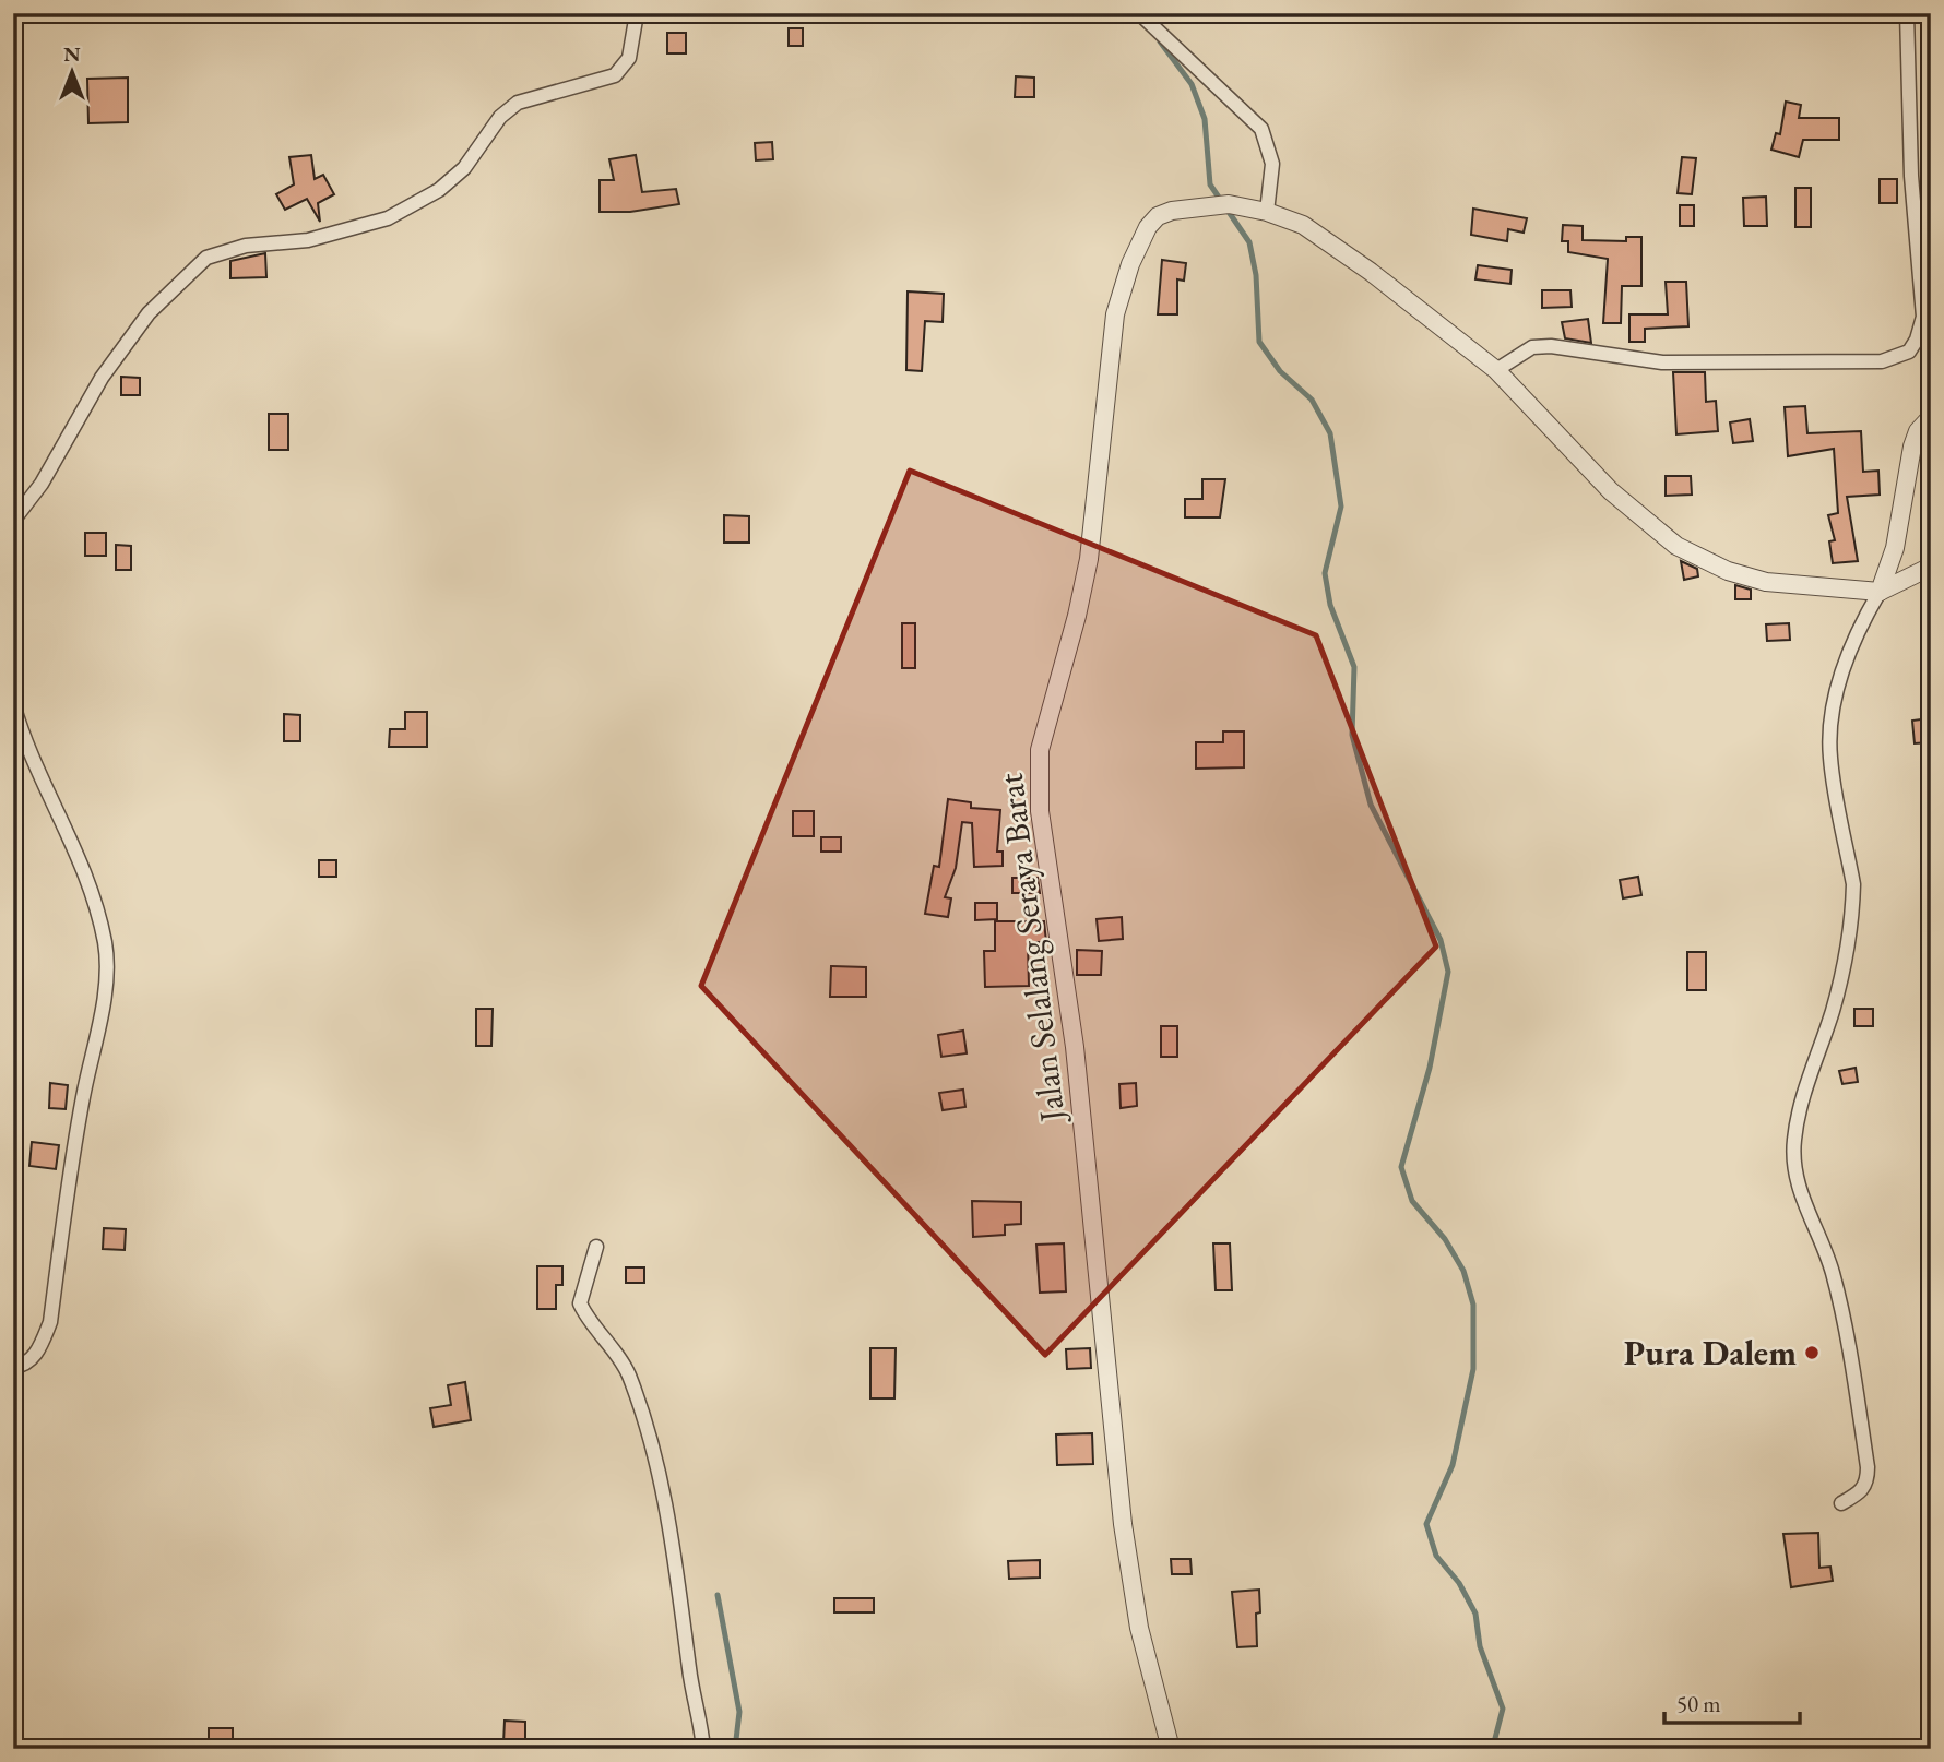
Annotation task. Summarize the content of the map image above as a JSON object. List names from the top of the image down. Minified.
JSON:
{"streets":{"street":["Jalan Selalang Seraya Barat"]},"places":["Pura Dalem"],"scale_bar":"50 m","north":"top"}
